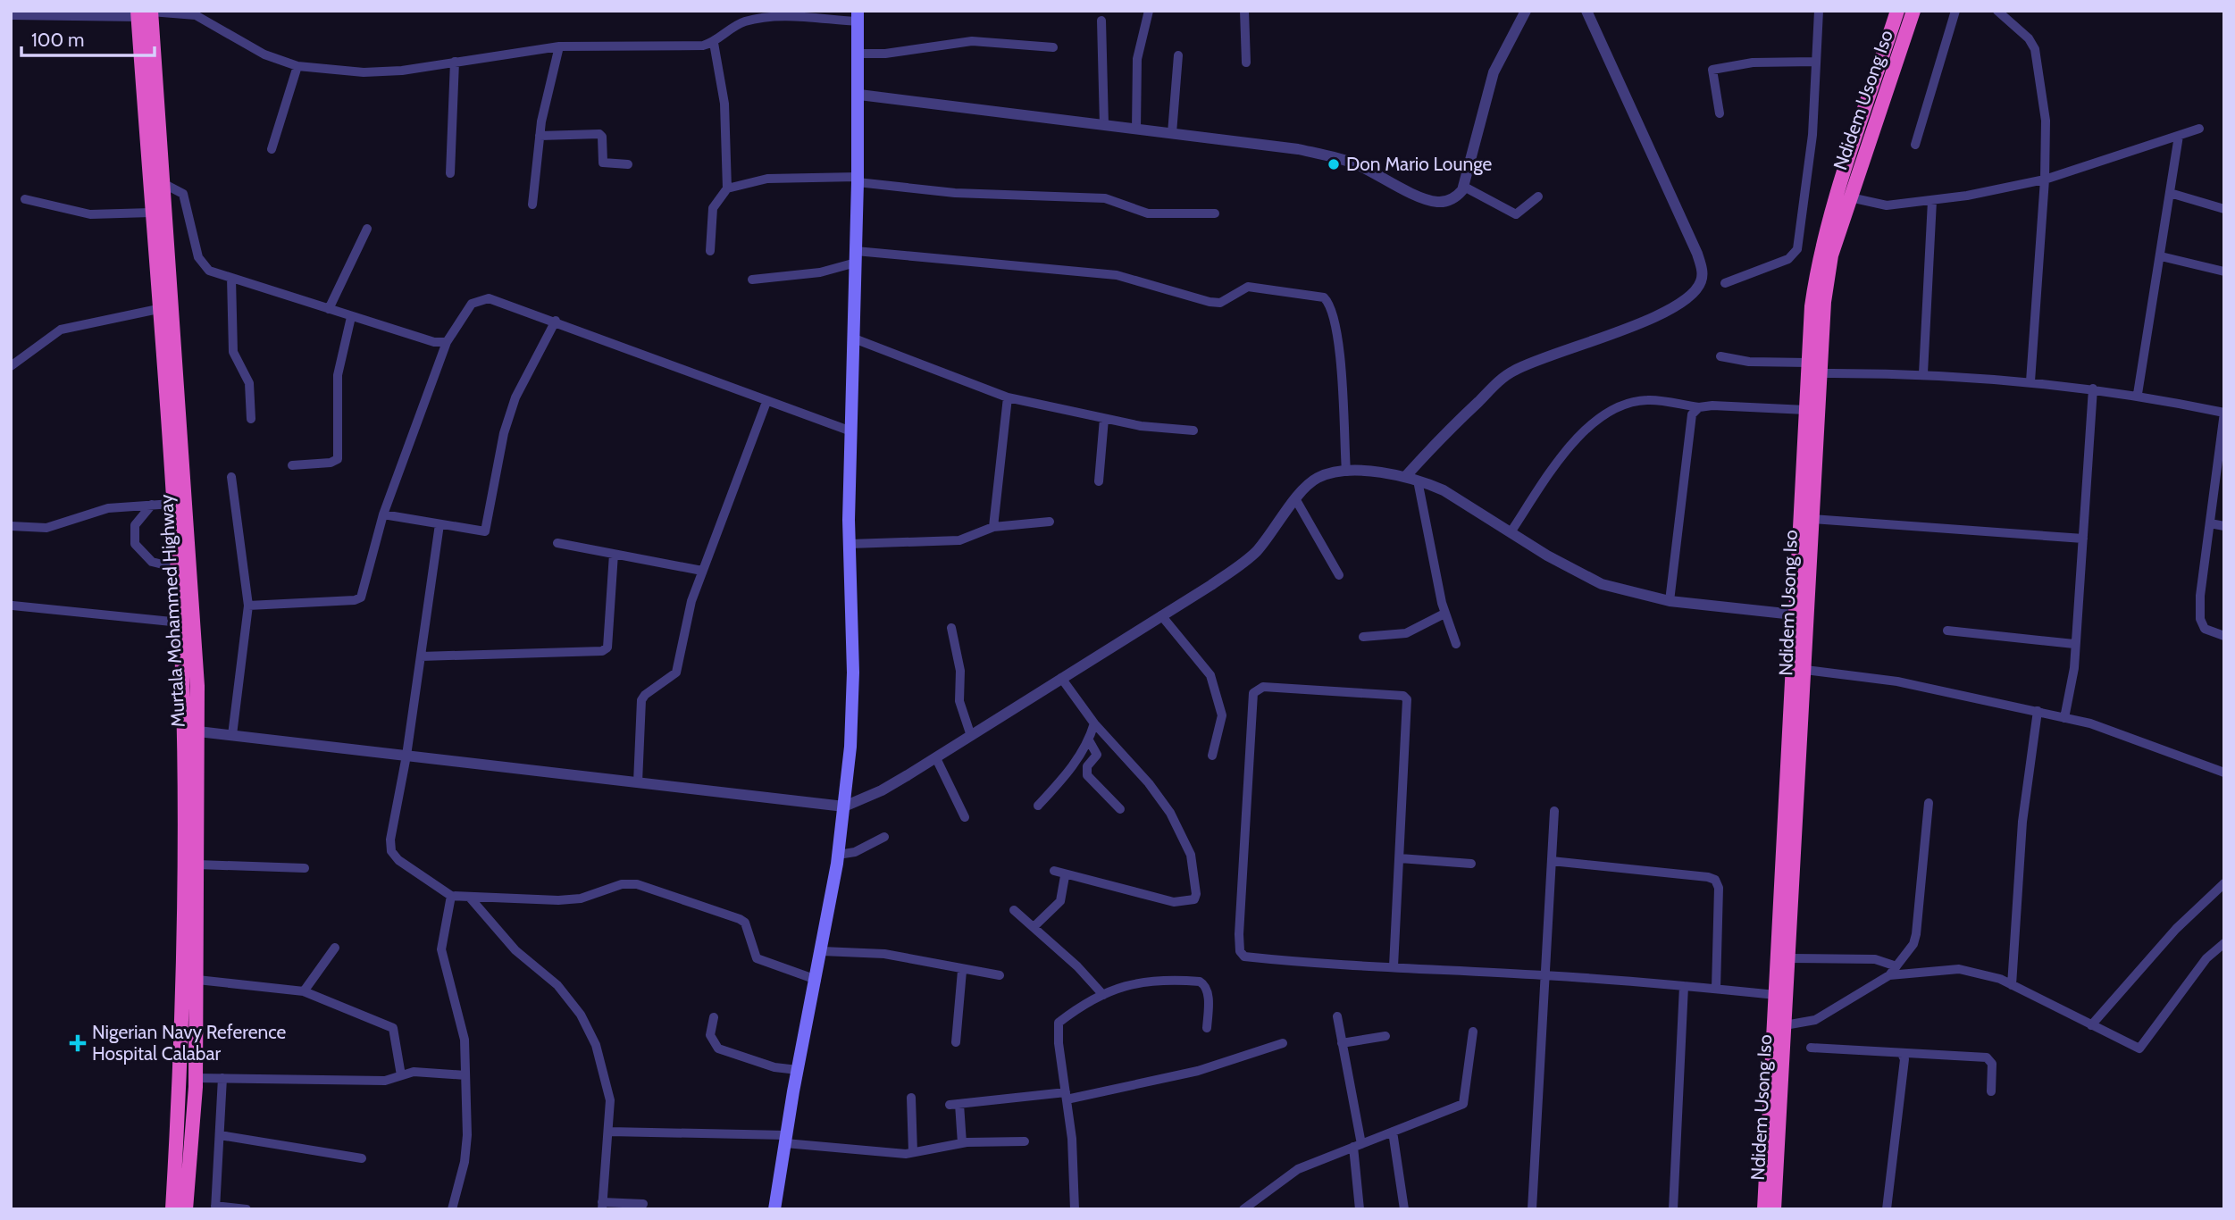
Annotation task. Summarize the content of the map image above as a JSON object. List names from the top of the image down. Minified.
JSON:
{"streets":{"highway":["Ndidem Usong Iso","Murtala Mohammed Highway"]},"places":{"other":["Don Mario Lounge"],"health":["Nigerian Navy Reference Hospital Calabar"]},"scale_bar":"100 m"}
